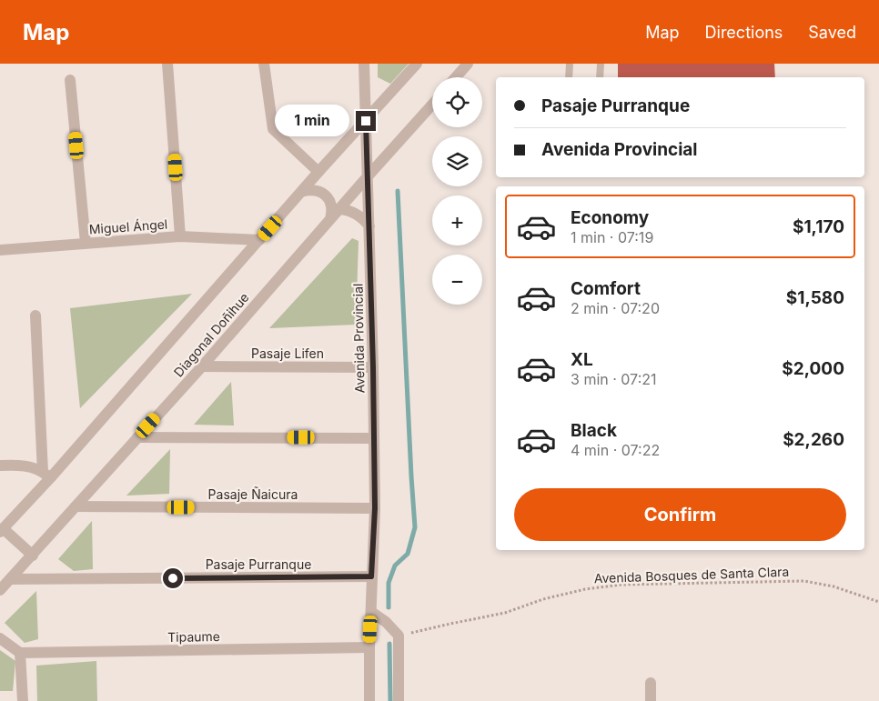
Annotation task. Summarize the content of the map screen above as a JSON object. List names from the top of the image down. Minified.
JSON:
{"streets":{"street":["Miguel Ángel","Diagonal Doñihue","Avenida Provincial","Pasaje Lifen","Pasaje Ñaicura","Pasaje Purranque","Tipaume"],"path":["Avenida Bosques de Santa Clara"]},"crossings":[["Miguel Ángel","Diagonal Doñihue"],["Diagonal Doñihue","Avenida Provincial"],["Diagonal Doñihue","Pasaje Lifen"],["Diagonal Doñihue","Pasaje Ñaicura"],["Diagonal Doñihue","Pasaje Purranque"],["Avenida Provincial","Pasaje Lifen"],["Avenida Provincial","Pasaje Ñaicura"],["Avenida Provincial","Pasaje Purranque"],["Avenida Provincial","Tipaume"]],"page":{"header":"Map","nav":["Map","Directions","Saved"],"map_buttons":["+","−"],"banner":["Pasaje Purranque","Avenida Provincial"],"bubble":"1 min","list":[{"name":"Economy","note":"1 min · 07:19","value":"$1,170"},{"name":"Comfort","note":"2 min · 07:20","value":"$1,580"},{"name":"XL","note":"3 min · 07:21","value":"$2,000"},{"name":"Black","note":"4 min · 07:22","value":"$2,260"}],"buttons":"Confirm"}}
